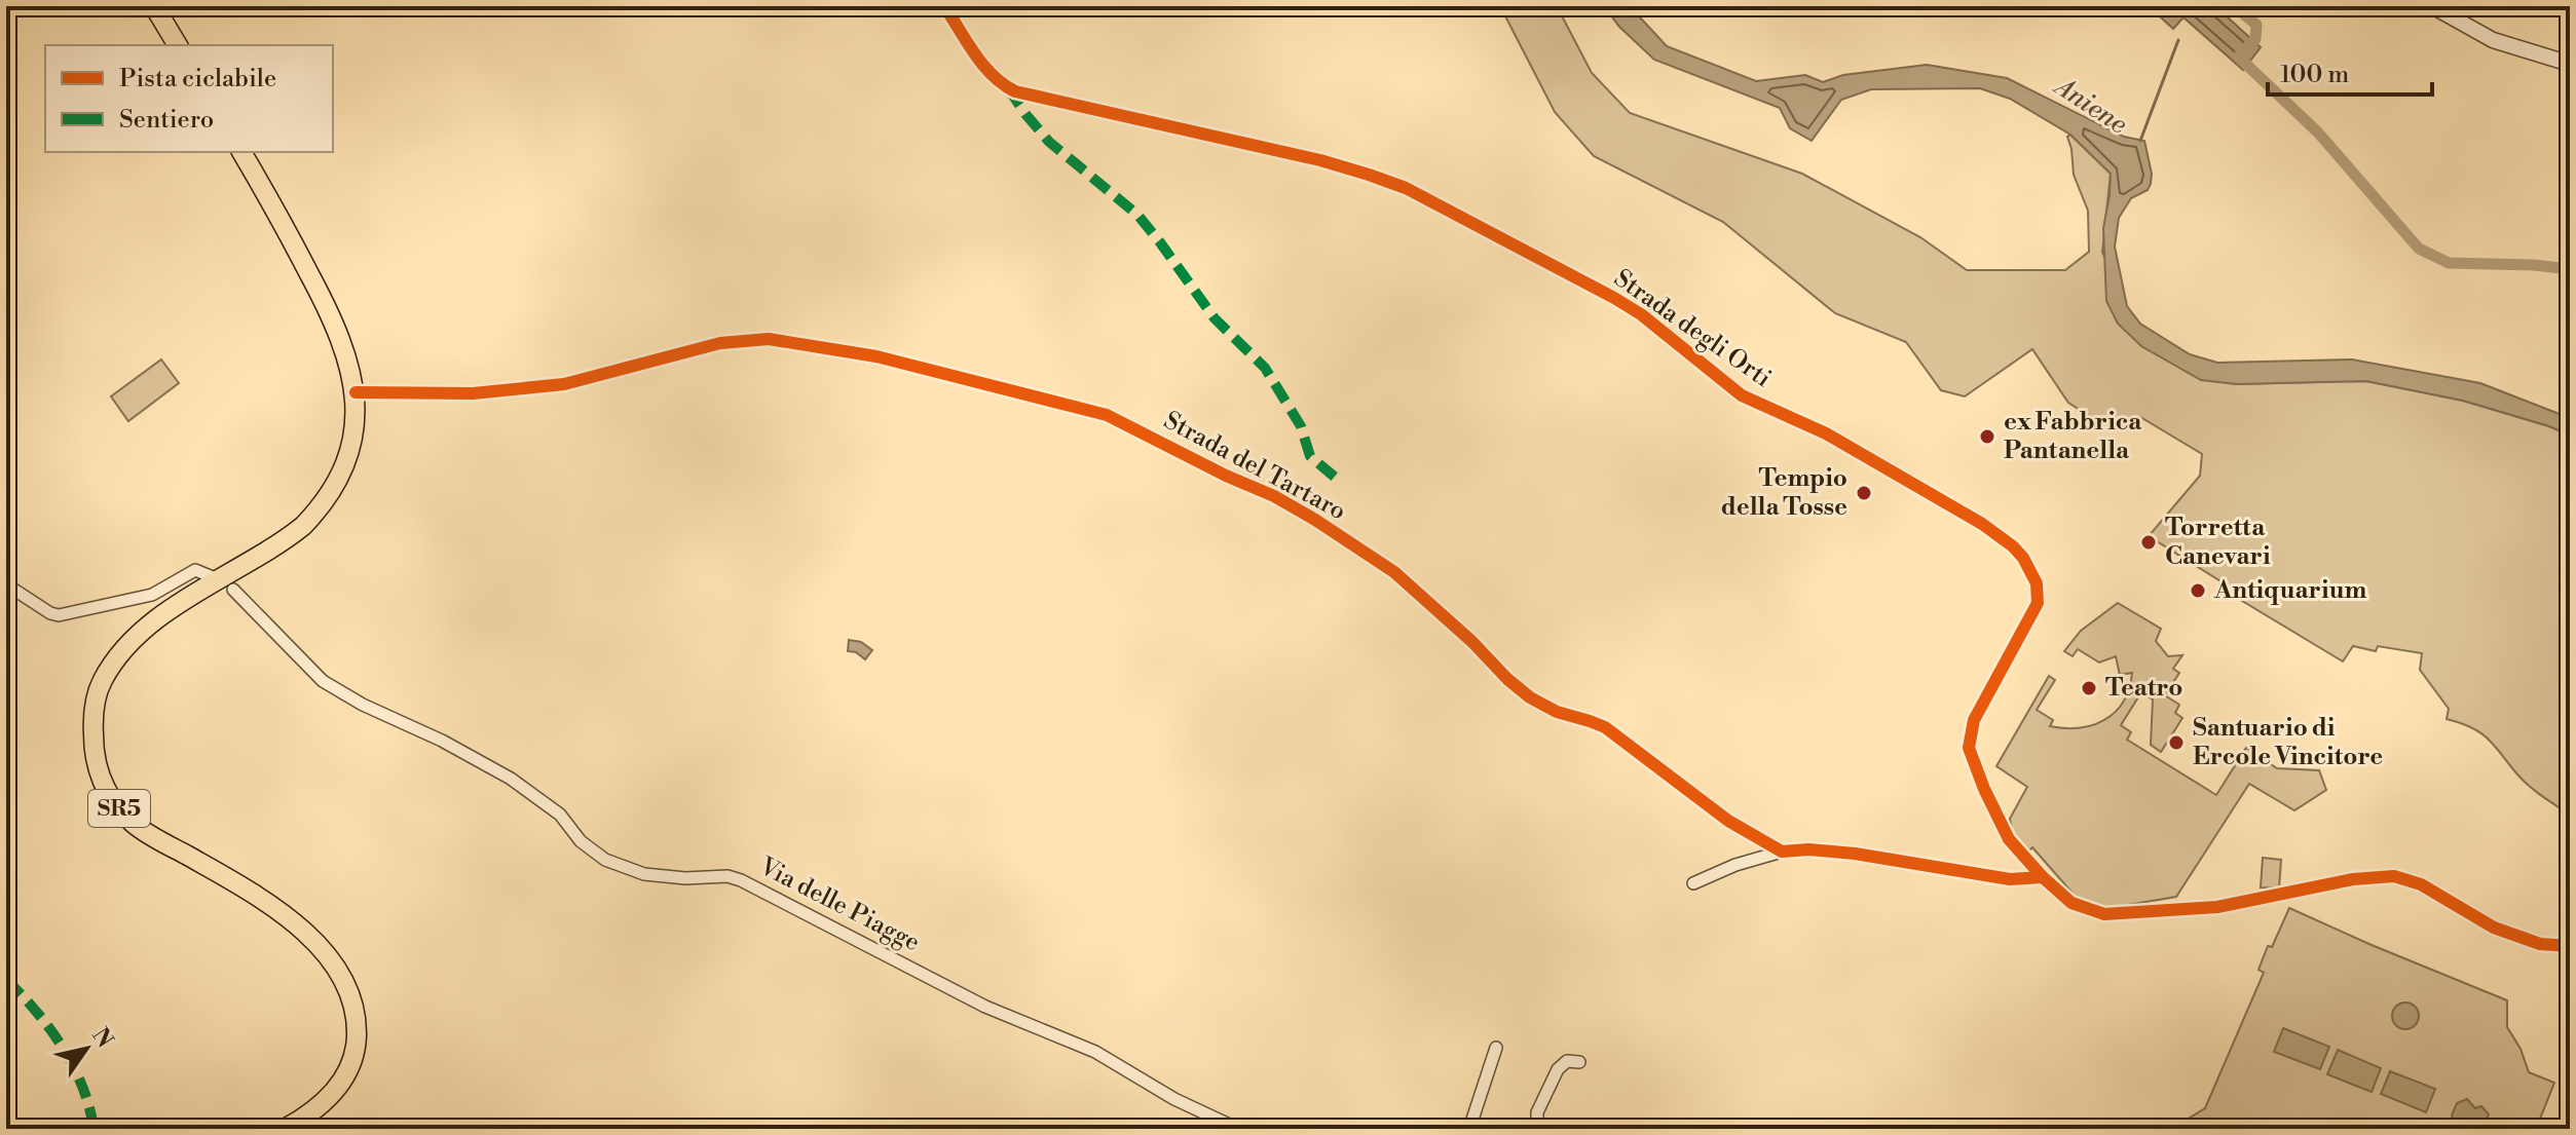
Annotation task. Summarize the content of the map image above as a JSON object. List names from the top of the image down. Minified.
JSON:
{"streets":{"main road":["SR5"],"street":["Strada degli Orti","Strada del Tartaro","Via delle Piagge"]},"crossings":[["Strada del Tartaro","SR5"],["SR5","Via delle Piagge"]],"water":["Aniene"],"places":["ex Fabbrica Pantanella","Tempio della Tosse","Torretta Canevari","Antiquarium","Teatro","Santuario di Ercole Vincitore"],"legend":["Pista ciclabile","Sentiero"],"scale_bar":"100 m","north":"top right"}
